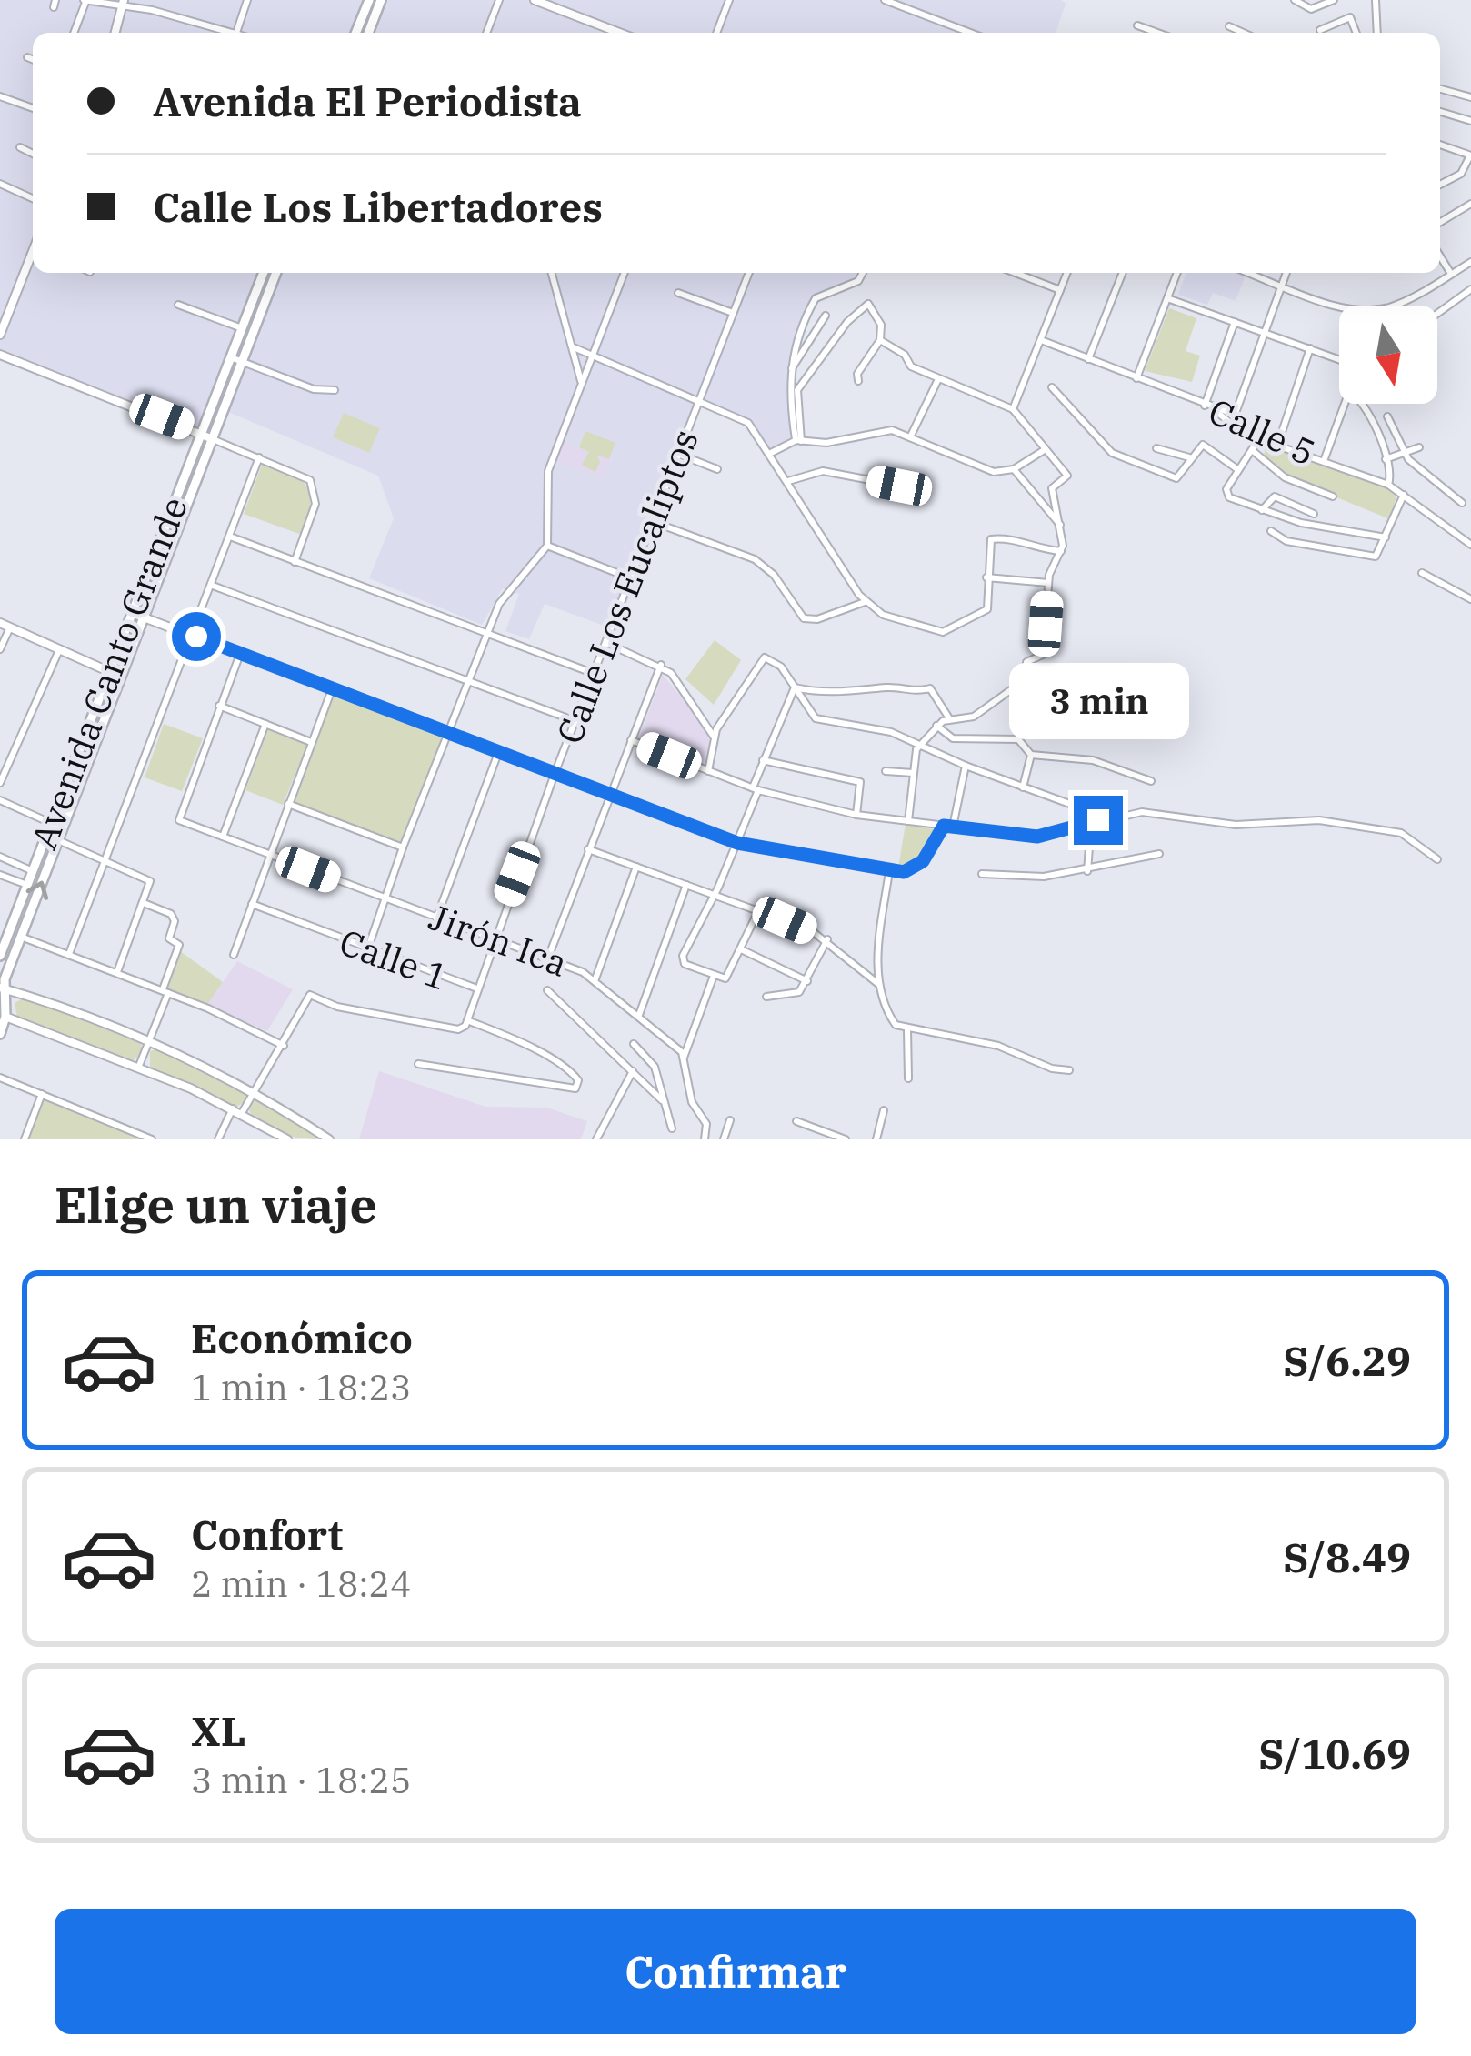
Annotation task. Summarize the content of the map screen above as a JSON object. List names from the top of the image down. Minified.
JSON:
{"streets":{"main road":["Avenida Canto Grande"],"street":["Calle 5","Calle Los Eucaliptos","Jirón Ica","Calle 1"]},"crossings":[["Calle Los Eucaliptos","Jirón Ica"],["Calle Los Eucaliptos","Calle 1"]],"north":"bottom","page":{"banner":["Avenida El Periodista","Calle Los Libertadores"],"bubble":"3 min","heading":"Elige un viaje","list":[{"name":"Económico","note":"1 min · 18:23","value":"S/6.29"},{"name":"Confort","note":"2 min · 18:24","value":"S/8.49"},{"name":"XL","note":"3 min · 18:25","value":"S/10.69"}],"buttons":"Confirmar"}}
